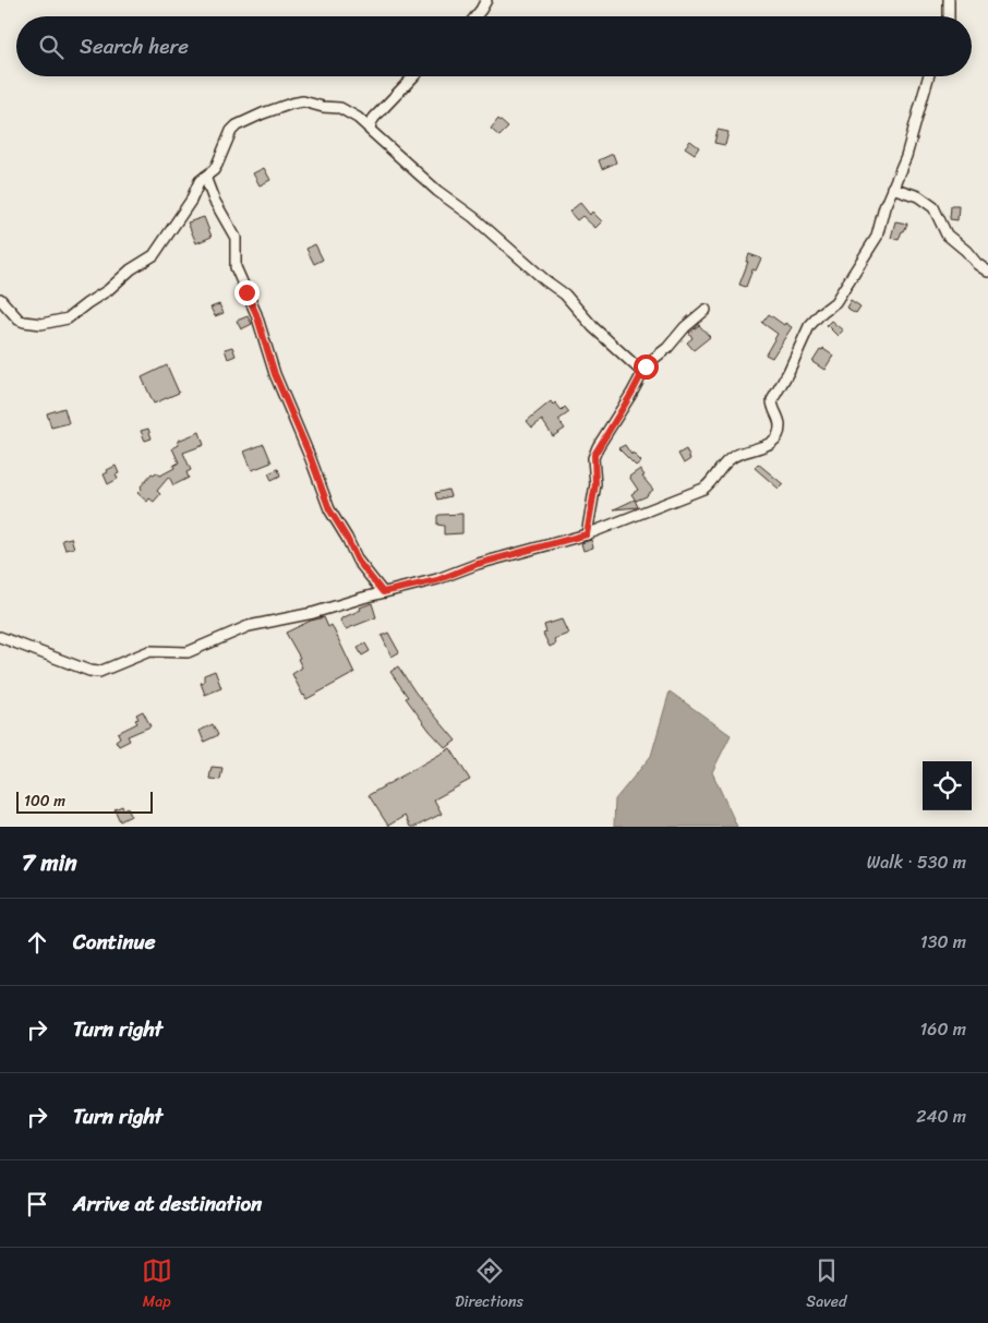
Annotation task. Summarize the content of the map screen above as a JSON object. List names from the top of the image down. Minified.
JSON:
{"scale_bar":"100 m","page":{"search":"Search here","scale":"100 m","heading":["7 min","Walk · 530 m"],"list":[["Continue","130 m"],["Turn right","160 m"],["Turn right","240 m"],"Arrive at destination"],"nav":["Map","Directions","Saved"]}}
